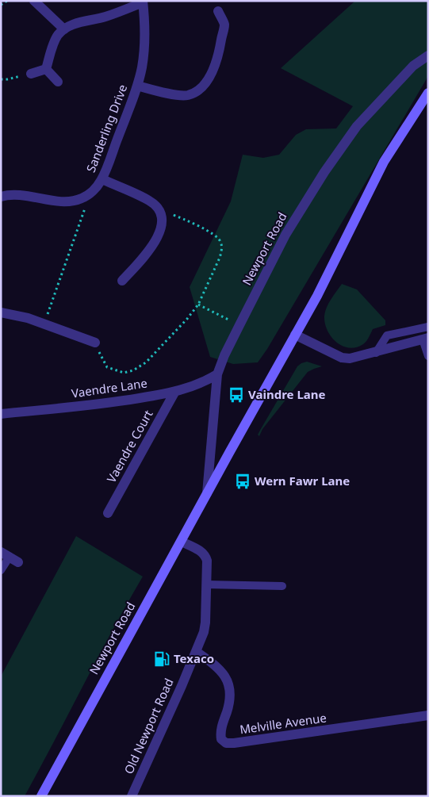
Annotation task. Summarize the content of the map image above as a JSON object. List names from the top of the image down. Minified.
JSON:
{"streets":{"main road":["Newport Road"],"street":["Sanderling Drive","Vaendre Lane","Vaendre Court","Melville Avenue","Old Newport Road"]},"crossings":[["Newport Road","Vaendre Lane"],["Newport Road","Old Newport Road"],["Vaendre Lane","Vaendre Court"],["Melville Avenue","Old Newport Road"]],"places":{"bus stop":["Vaindre Lane","Wern Fawr Lane"],"fuel station":["Texaco"]}}
